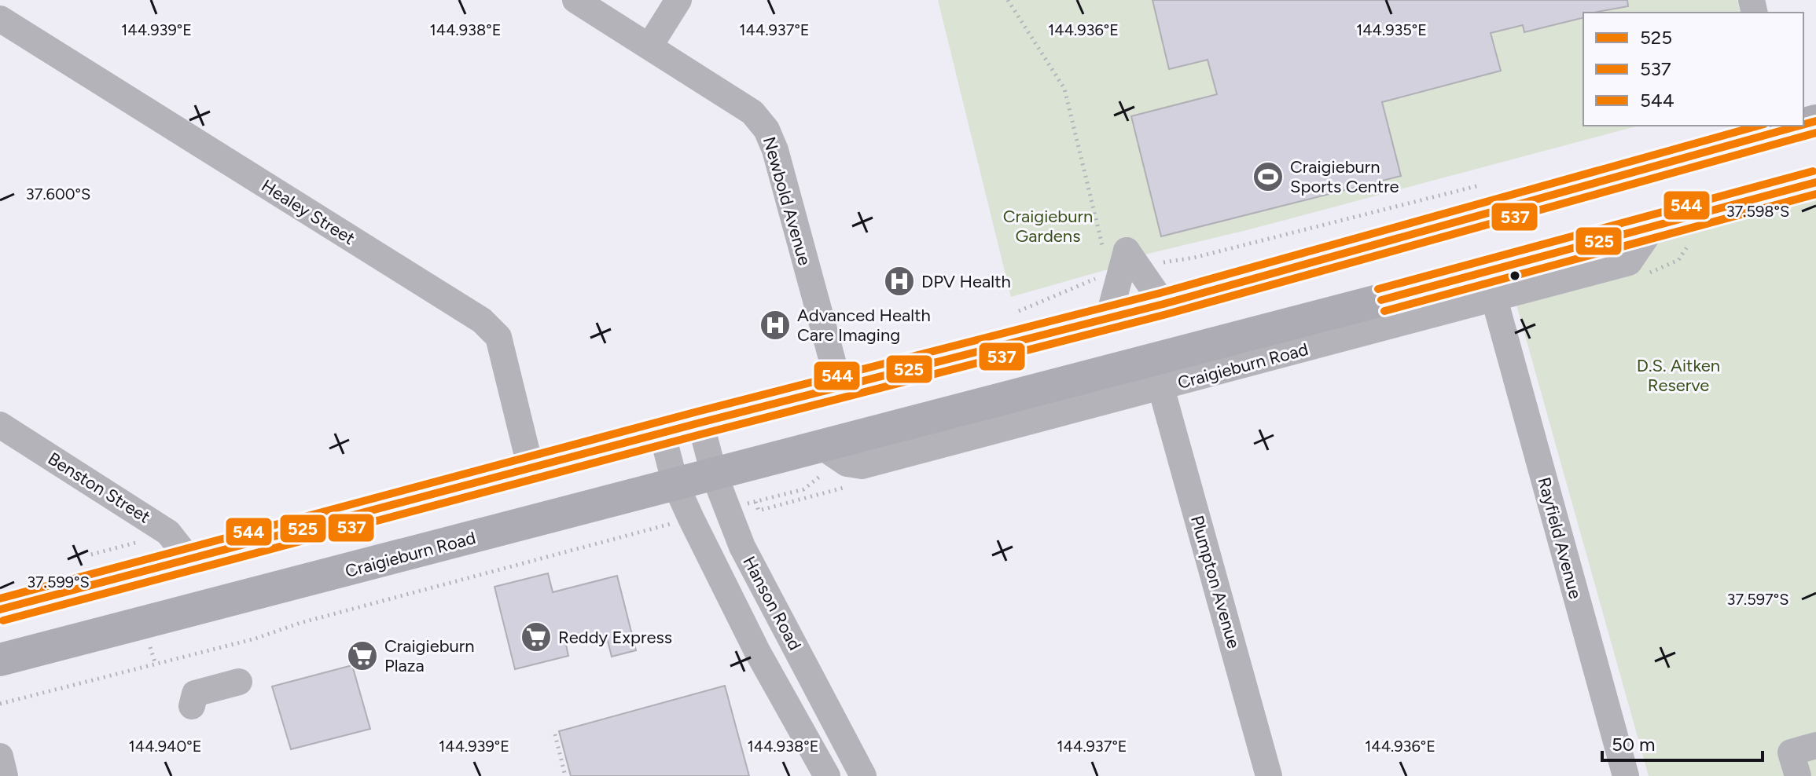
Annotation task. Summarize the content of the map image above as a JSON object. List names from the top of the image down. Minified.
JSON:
{"streets":{"main road":["Craigieburn Road"],"street":["Newbold Avenue","Healey Street","Benston Street","Rayfield Avenue","Plumpton Avenue","Hanson Road"]},"crossings":[["Craigieburn Road","Rayfield Avenue"],["Craigieburn Road","Plumpton Avenue"],["Craigieburn Road","Hanson Road"]],"parks":["Craigieburn Gardens","D.S. Aitken Reserve"],"places":{"sports":["Craigieburn Sports Centre"],"hospital":["DPV Health","Advanced Health Care Imaging"],"supermarket":["Reddy Express","Craigieburn Plaza"]},"lines":["transit line 525","transit line 544","transit line 537"],"legend":["525","537","544"],"scale_bar":"50 m","coordinates":["144.939°E","144.938°E","144.937°E","144.936°E","144.935°E","37.600°S","37.598°S","37.599°S","37.597°S","144.940°E"]}
